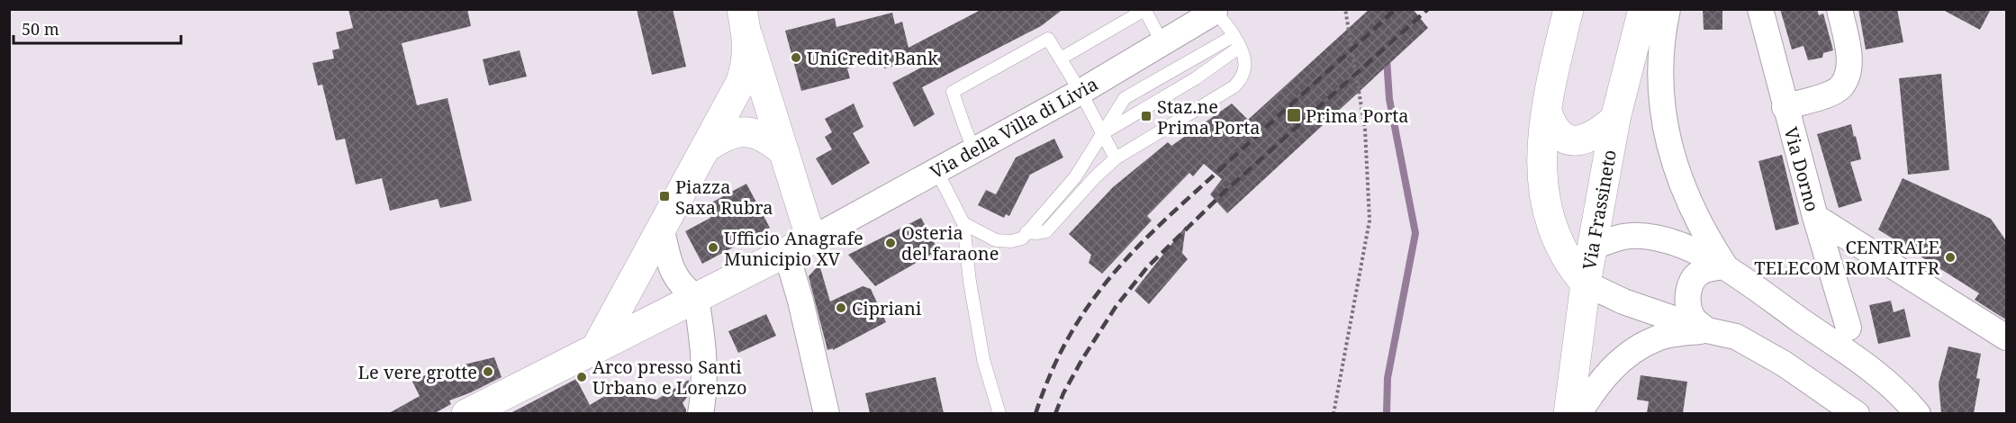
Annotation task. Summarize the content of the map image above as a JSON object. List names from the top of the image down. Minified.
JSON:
{"streets":{"street":["Via della Villa di Livia","Via Dorno","Via Frassineto"]},"places":{"other":["UniCredit Bank","Osteria del faraone","Ufficio Anagrafe Municipio XV","CENTRALE TELECOM ROMAITFR","Cipriani","Le vere grotte","Arco presso Santi Urbano e Lorenzo"],"transit":["Prima Porta","Staz.ne Prima Porta","Piazza Saxa Rubra"]},"scale_bar":"50 m"}
